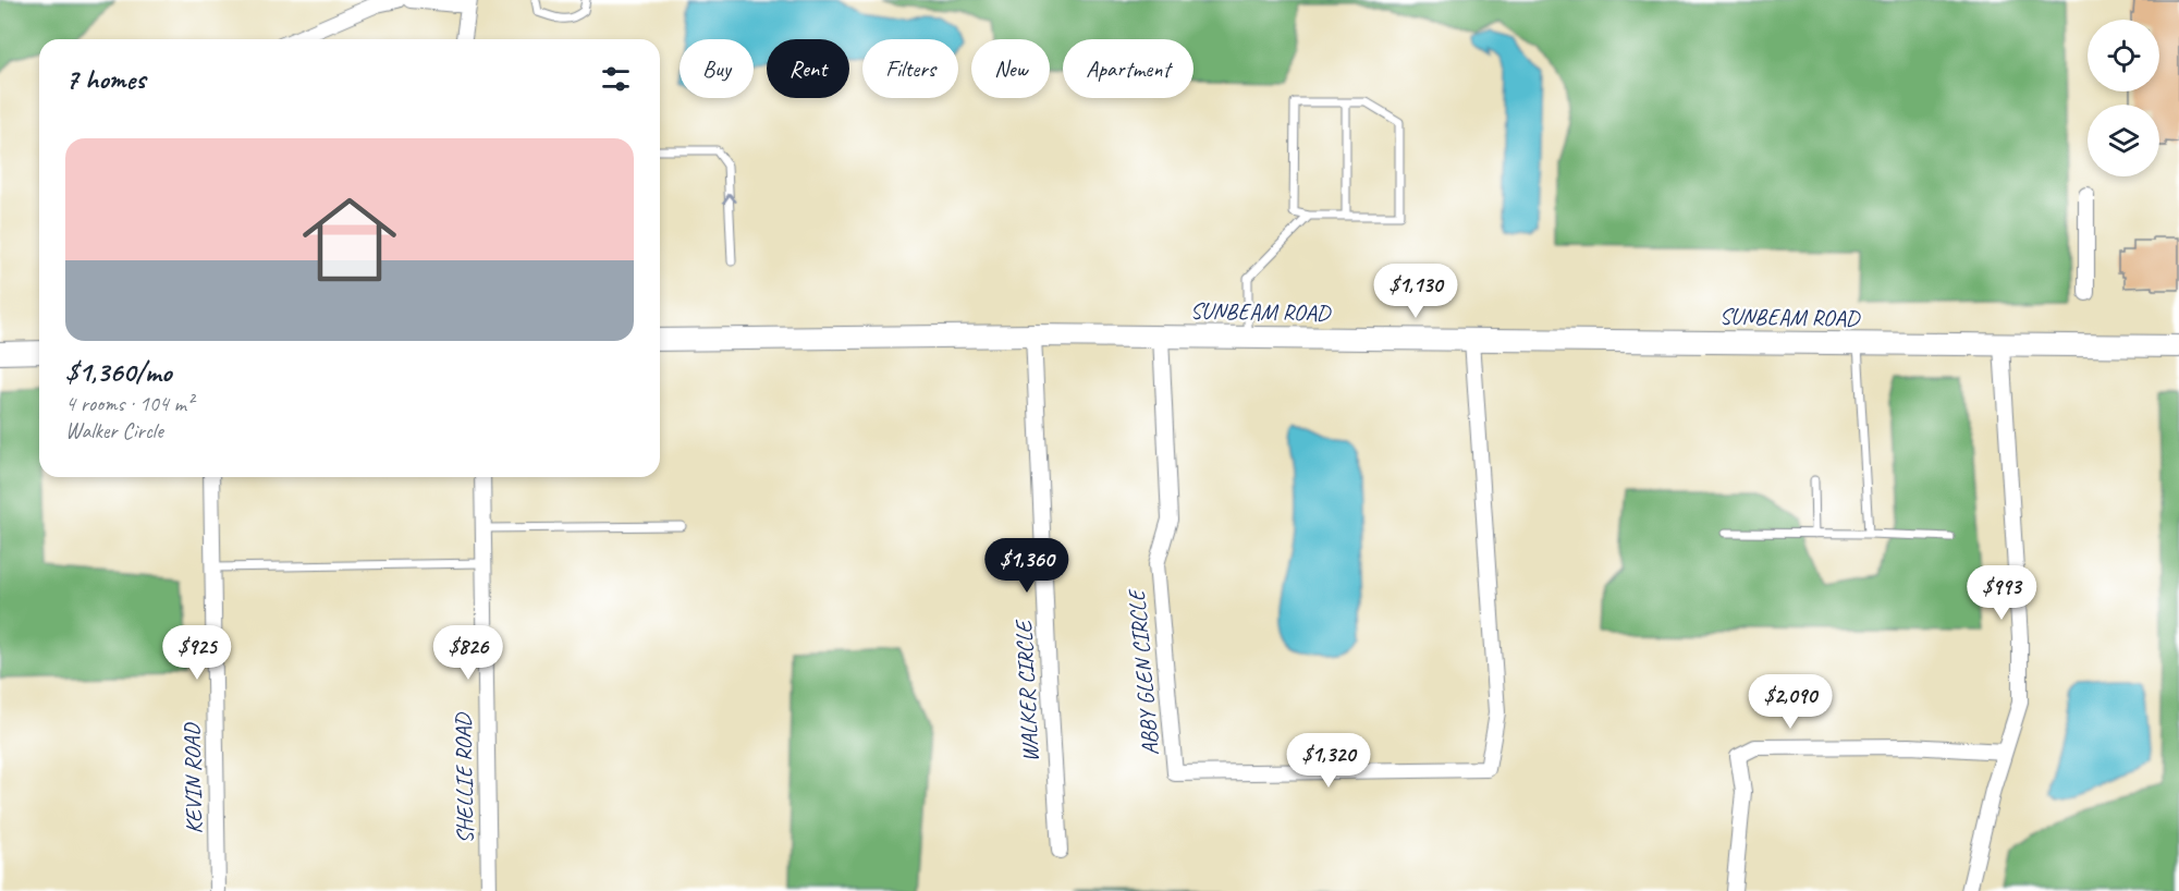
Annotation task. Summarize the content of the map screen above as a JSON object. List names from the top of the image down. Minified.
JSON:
{"streets":{"street":["SUNBEAM ROAD","ABBY GLEN CIRCLE","WALKER CIRCLE","KEVIN ROAD","SHELLIE ROAD"]},"crossings":[["SUNBEAM ROAD","ABBY GLEN CIRCLE"],["SUNBEAM ROAD","WALKER CIRCLE"]],"page":{"chip":["Buy","Rent","Filters","New","Apartment"],"heading":"7 homes","list":[{"name":"$1,360/mo","note":"4 rooms · 104 m² · Walker Circle"}],"price":["$1,130","$1,360","$993","$925","$826","$2,090","$1,320"]}}
